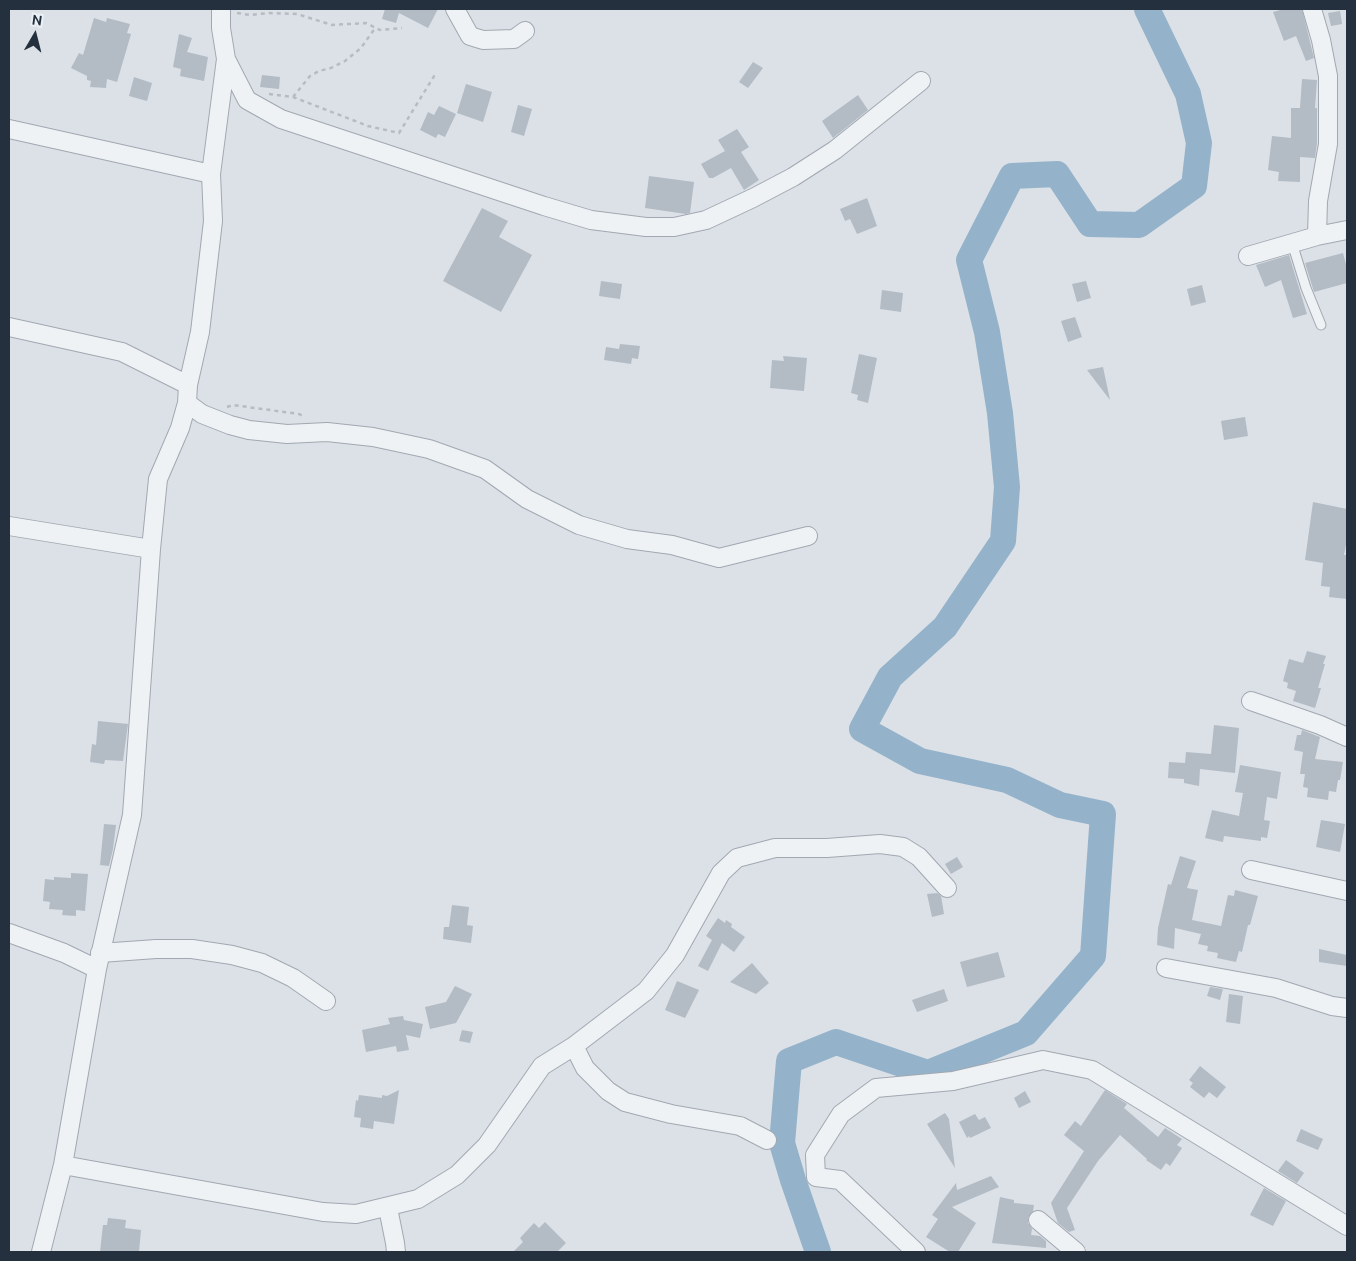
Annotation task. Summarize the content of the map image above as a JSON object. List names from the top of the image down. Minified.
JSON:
{"north":"top"}
